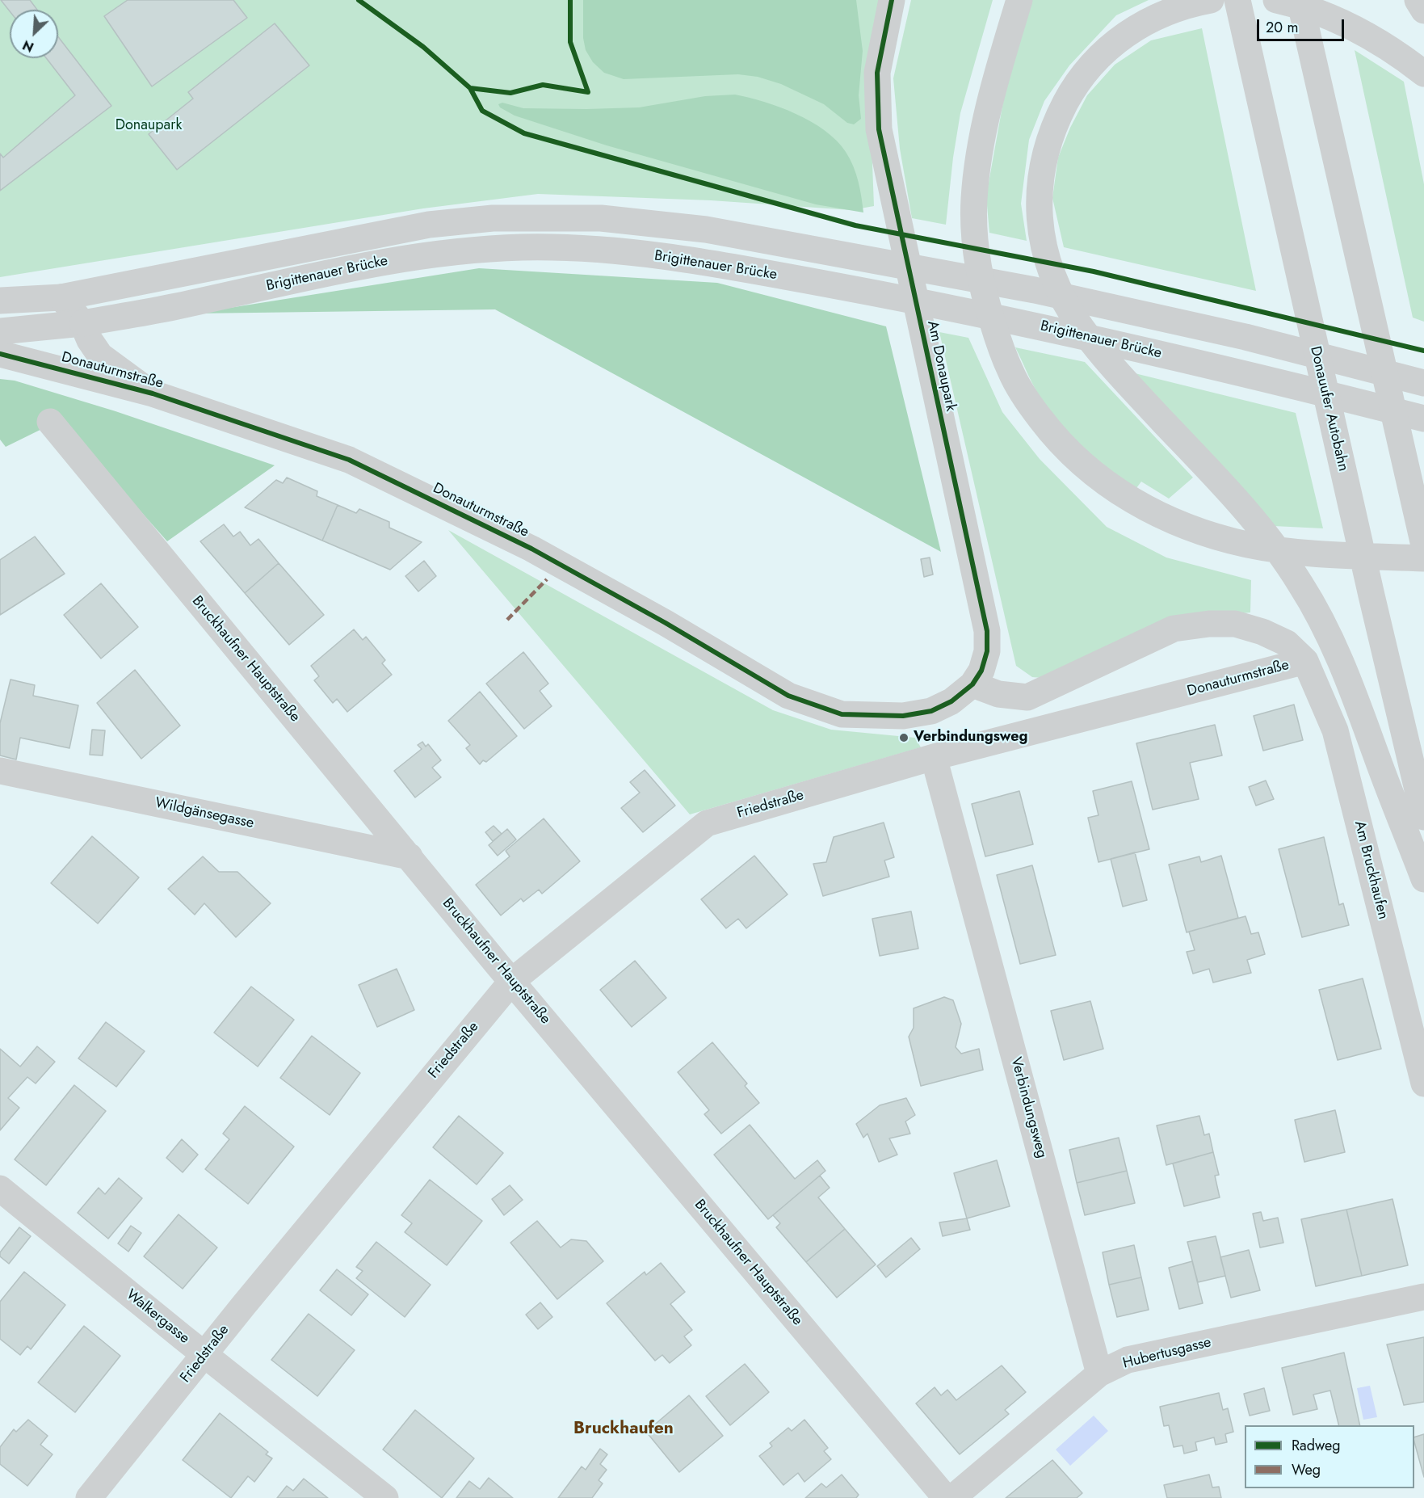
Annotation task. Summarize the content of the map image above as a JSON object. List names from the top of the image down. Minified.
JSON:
{"streets":{"main road":["Brigittenauer Brücke","Am Donaupark","Donauturmstraße","Donauufer Autobahn","Bruckhaufner Hauptstraße","Friedstraße","Wildgänsegasse","Am Bruckhaufen","Verbindungsweg","Walkergasse","Hubertusgasse"]},"crossings":[["Brigittenauer Brücke","Donauturmstraße"],["Am Donaupark","Donauturmstraße"],["Donauturmstraße","Friedstraße"],["Donauturmstraße","Am Bruckhaufen"],["Donauturmstraße","Verbindungsweg"],["Bruckhaufner Hauptstraße","Friedstraße"],["Bruckhaufner Hauptstraße","Wildgänsegasse"],["Friedstraße","Verbindungsweg"],["Friedstraße","Walkergasse"],["Verbindungsweg","Hubertusgasse"]],"districts":["Bruckhaufen"],"parks":["Donaupark"],"places":["Verbindungsweg"],"legend":["Radweg","Weg"],"scale_bar":"20 m","north":"bottom left"}
